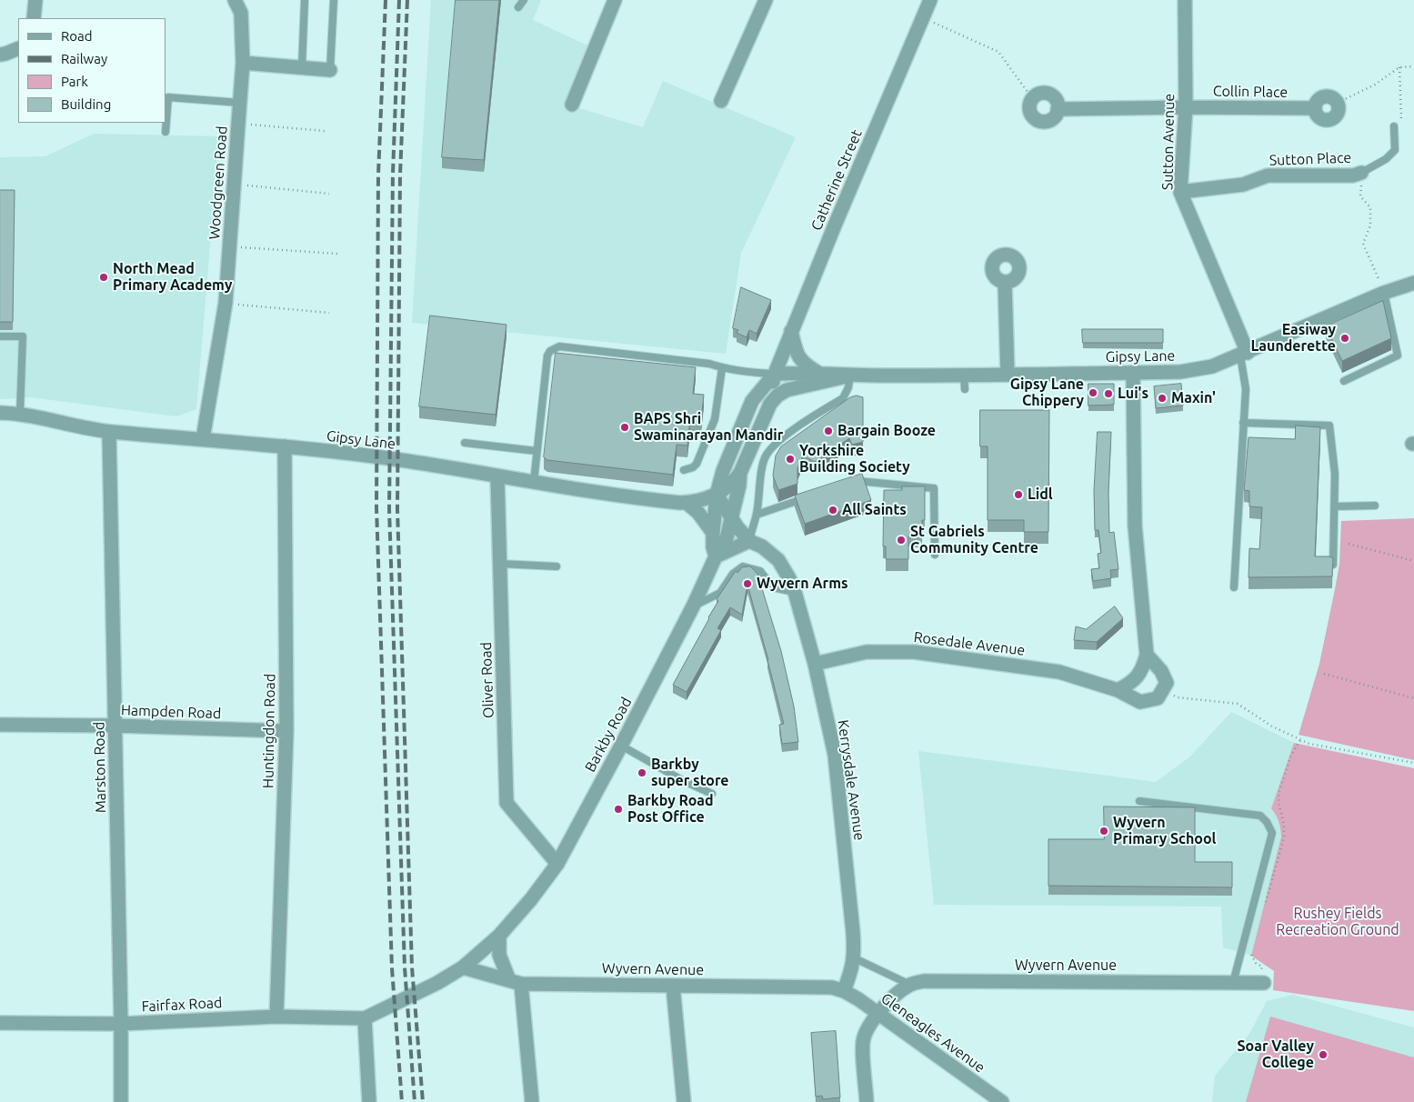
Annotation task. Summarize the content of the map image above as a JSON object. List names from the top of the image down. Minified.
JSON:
{"streets":{"street":["Collin Place","Sutton Avenue","Sutton Place","Catherine Street","Woodgreen Road","Gipsy Lane","Rosedale Avenue","Oliver Road","Hampden Road","Huntingdon Road","Barkby Road","Marston Road","Kerrysdale Avenue","Wyvern Avenue","Fairfax Road","Gleneagles Avenue"]},"crossings":[["Collin Place","Sutton Avenue"],["Sutton Avenue","Sutton Place"],["Sutton Avenue","Gipsy Lane"],["Catherine Street","Gipsy Lane"],["Woodgreen Road","Gipsy Lane"],["Gipsy Lane","Oliver Road"],["Gipsy Lane","Huntingdon Road"],["Gipsy Lane","Barkby Road"],["Gipsy Lane","Marston Road"],["Gipsy Lane","Kerrysdale Avenue"],["Rosedale Avenue","Kerrysdale Avenue"],["Oliver Road","Barkby Road"],["Hampden Road","Huntingdon Road"],["Hampden Road","Marston Road"],["Huntingdon Road","Fairfax Road"],["Barkby Road","Kerrysdale Avenue"],["Barkby Road","Wyvern Avenue"],["Barkby Road","Fairfax Road"],["Marston Road","Fairfax Road"],["Kerrysdale Avenue","Wyvern Avenue"],["Kerrysdale Avenue","Gleneagles Avenue"],["Wyvern Avenue","Gleneagles Avenue"]],"parks":["Rushey Fields Recreation Ground"],"places":["North Mead Primary Academy","Easiway Launderette","Gipsy Lane Chippery","Lui's","Maxin'","BAPS Shri Swaminarayan Mandir","Bargain Booze","Yorkshire Building Society","Lidl","All Saints","St Gabriels Community Centre","Wyvern Arms","Barkby super store","Barkby Road Post Office","Wyvern Primary School","Soar Valley College"],"legend":["Road","Railway","Park","Building"]}
